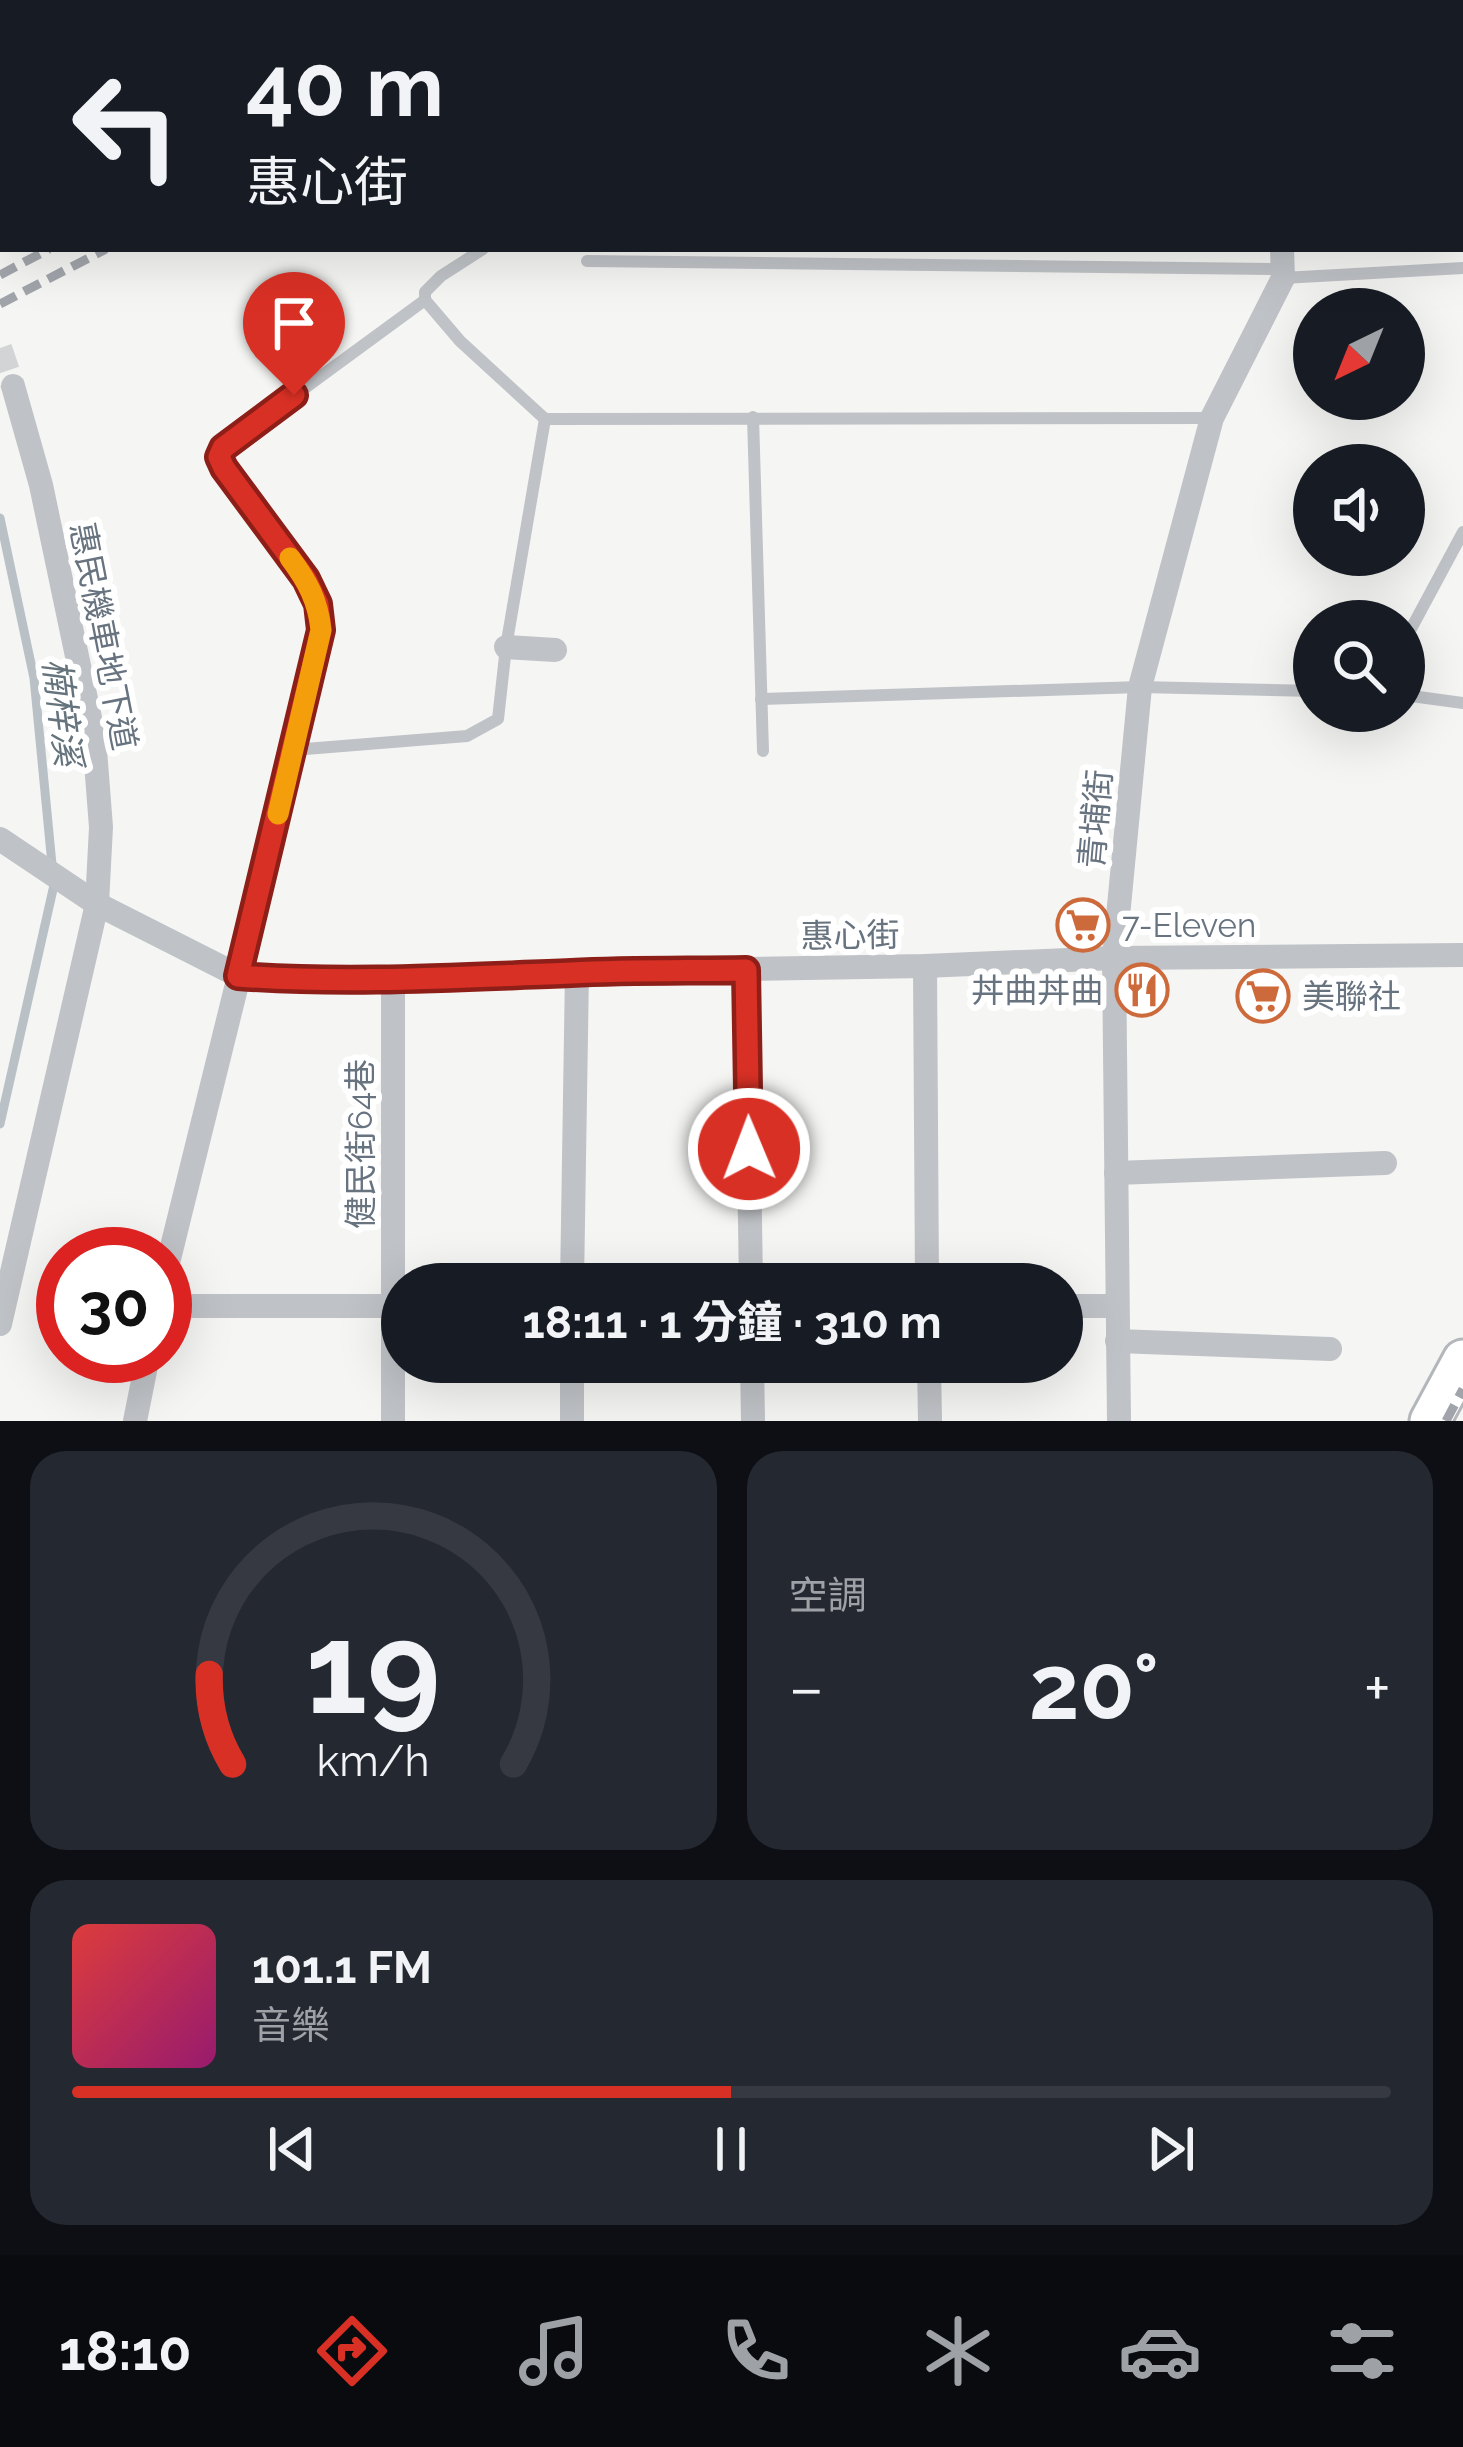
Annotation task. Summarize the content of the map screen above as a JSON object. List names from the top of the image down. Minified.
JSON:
{"streets":{"street":["惠民機車地下道","青埔街","惠心街","健民街64巷"]},"crossings":[["青埔街","惠心街"],["惠心街","健民街64巷"]],"water":["楠梓溪"],"places":{"supermarket":["7-Eleven","美聯社"],"restaurant":["丼曲丼曲"]},"north":"bottom left","page":{"turn":["40 m","惠心街"],"limit":"30","trip":"18:11 · 1 分鐘 · 310 m","tile":"空調","heat":["−","20°","+"],"song":["101.1 FM","音樂"],"tabs":"18:10","gauge":["19","km/h"]}}
